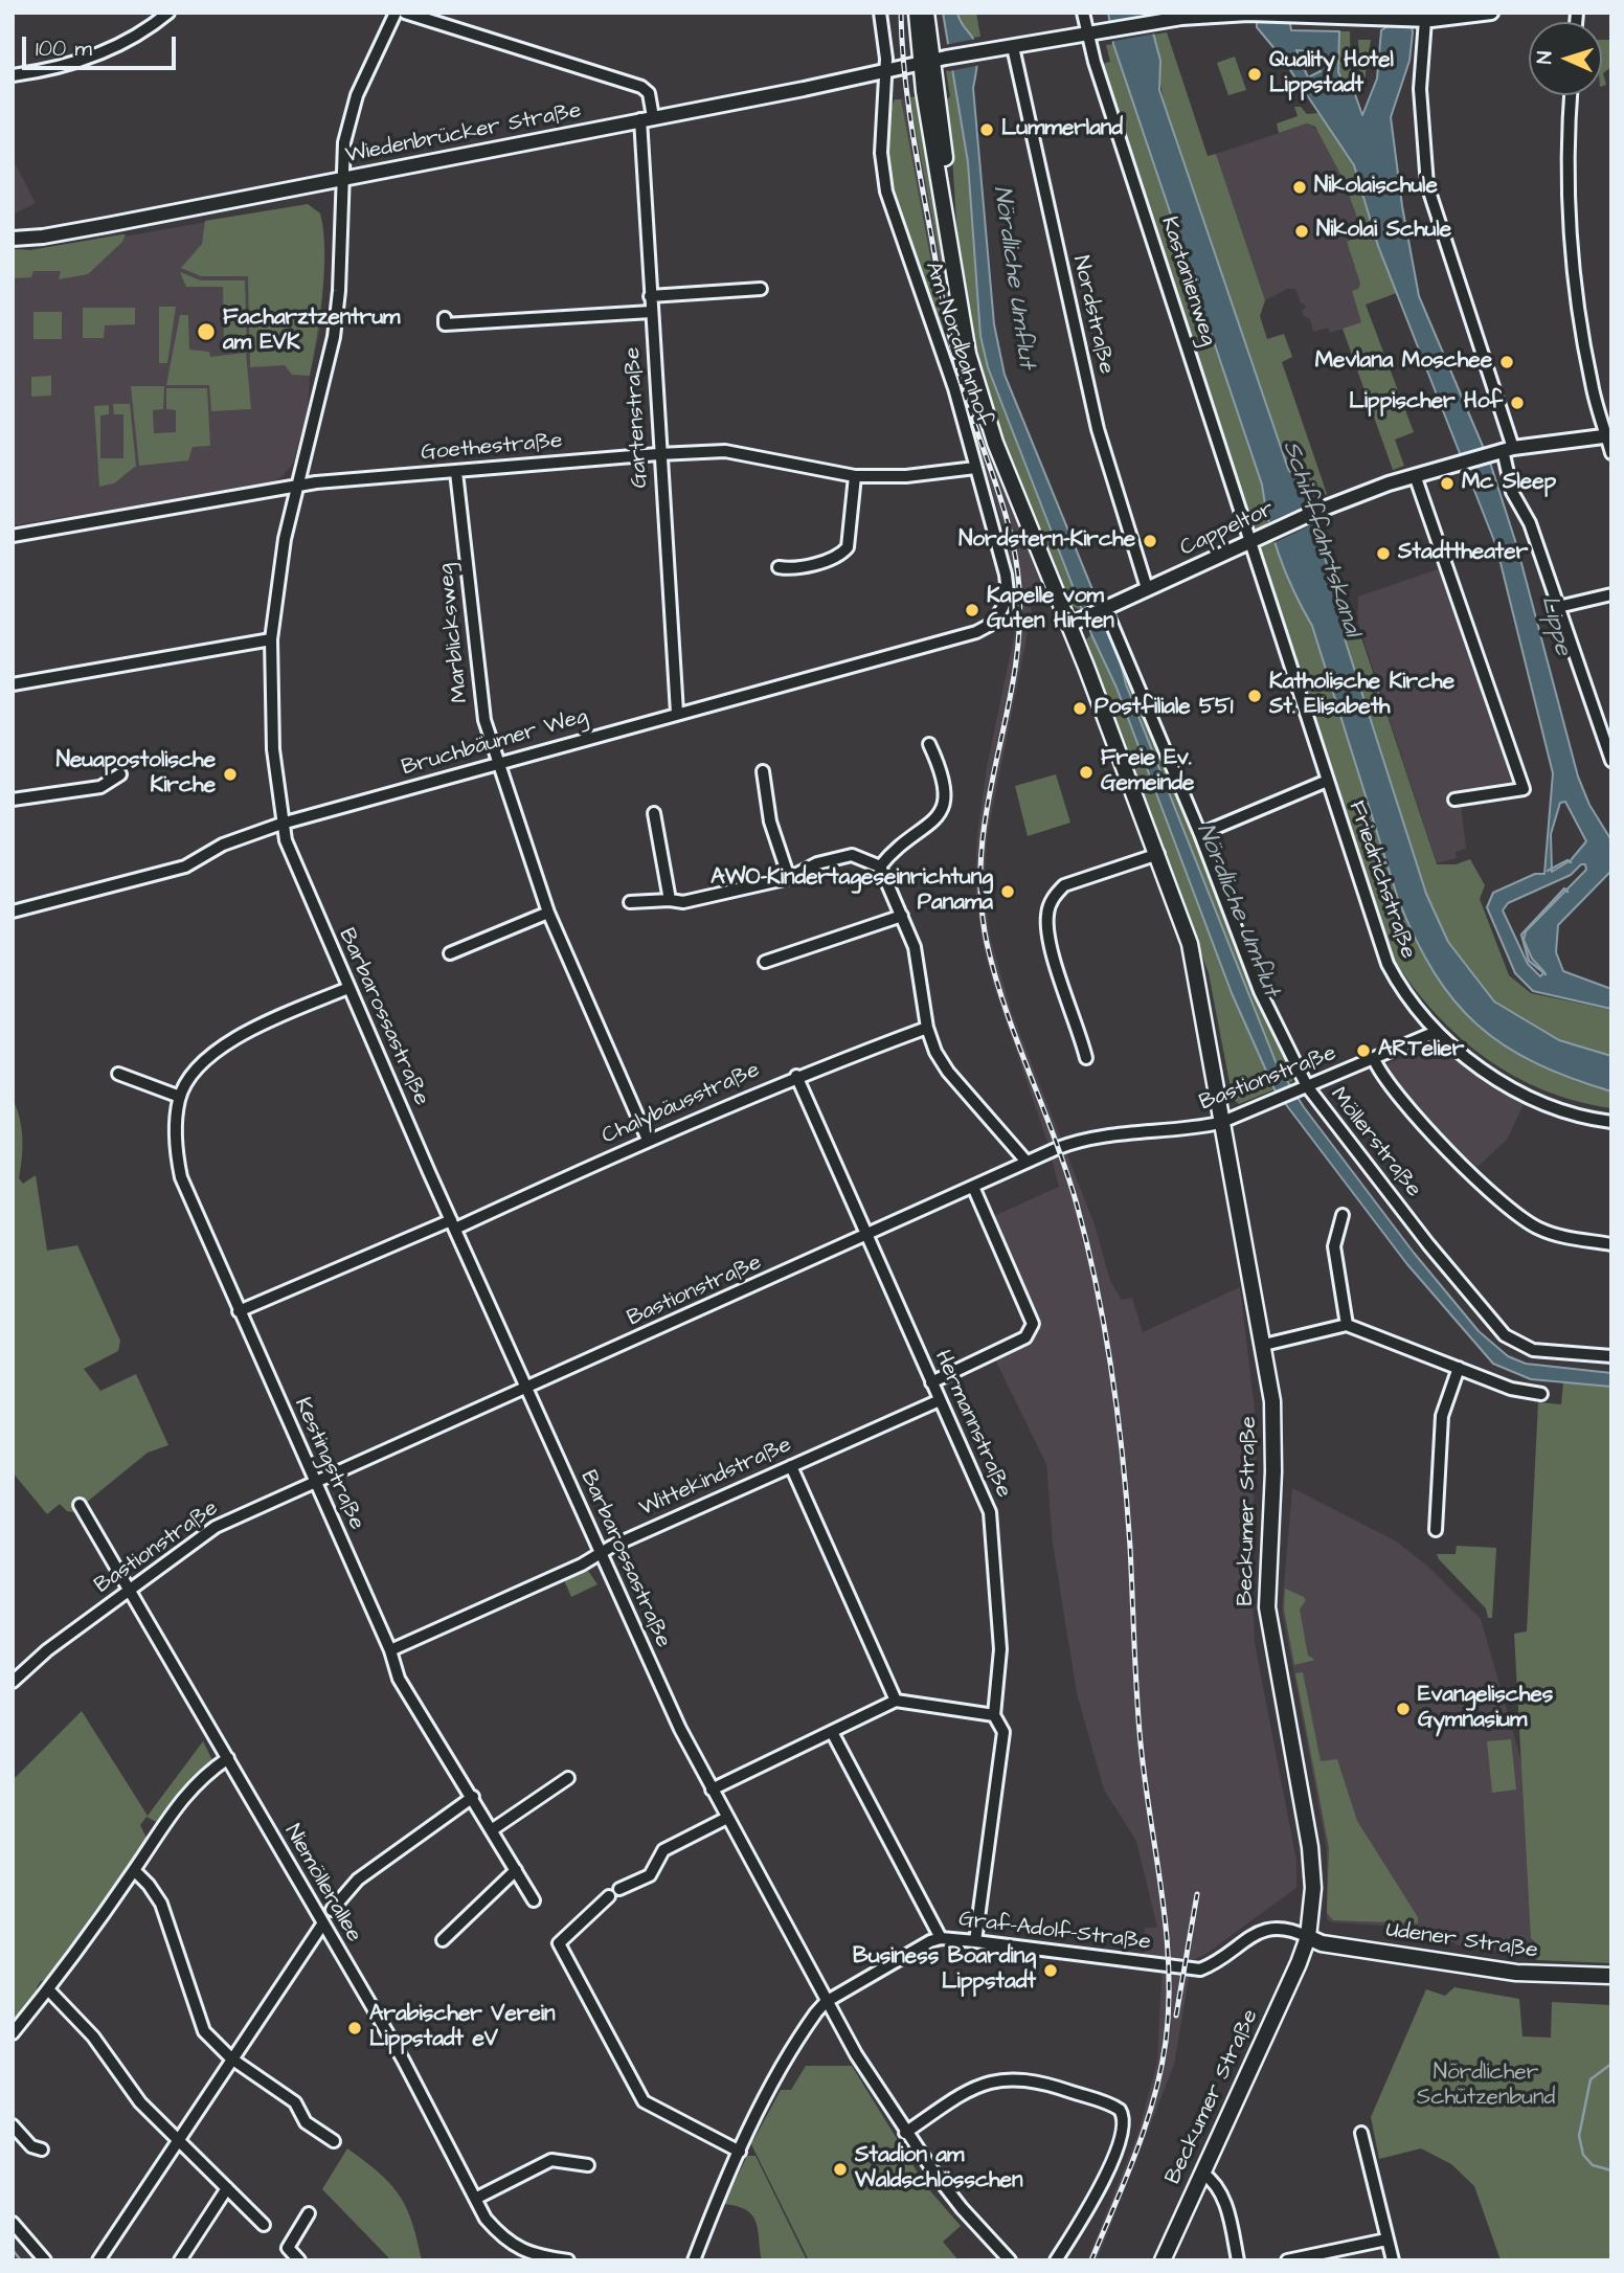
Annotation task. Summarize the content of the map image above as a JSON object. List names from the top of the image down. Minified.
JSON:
{"streets":{"main road":["Beckumer Straße","Udener Straße"],"street":["Wiedenbrücker Straße","Kastanienweg","Nordstraße","Am Nordbahnhof","Gartenstraße","Goethestraße","Cappeltor","Marblicksweg","Bruchbäumer Weg","Friedrichstraße","Barbarossastraße","Bastionstraße","Chalybäusstraße","Möllerstraße","Hermannstraße","Kestingstraße","Wittekindstraße","Niemöllerallee","Graf-Adolf-Straße"]},"crossings":[["Wiedenbrücker Straße","Kastanienweg"],["Wiedenbrücker Straße","Nordstraße"],["Wiedenbrücker Straße","Am Nordbahnhof"],["Wiedenbrücker Straße","Gartenstraße"],["Wiedenbrücker Straße","Barbarossastraße"],["Wiedenbrücker Straße","Beckumer Straße"],["Kastanienweg","Cappeltor"],["Kastanienweg","Friedrichstraße"],["Nordstraße","Cappeltor"],["Am Nordbahnhof","Goethestraße"],["Am Nordbahnhof","Bruchbäumer Weg"],["Gartenstraße","Goethestraße"],["Gartenstraße","Bruchbäumer Weg"],["Goethestraße","Marblicksweg"],["Goethestraße","Barbarossastraße"],["Cappeltor","Friedrichstraße"],["Cappeltor","Möllerstraße"],["Cappeltor","Beckumer Straße"],["Marblicksweg","Bruchbäumer Weg"],["Marblicksweg","Chalybäusstraße"],["Bruchbäumer Weg","Barbarossastraße"],["Friedrichstraße","Bastionstraße"],["Barbarossastraße","Bastionstraße"],["Barbarossastraße","Chalybäusstraße"],["Barbarossastraße","Kestingstraße"],["Barbarossastraße","Wittekindstraße"],["Barbarossastraße","Graf-Adolf-Straße"],["Bastionstraße","Möllerstraße"],["Bastionstraße","Hermannstraße"],["Bastionstraße","Kestingstraße"],["Bastionstraße","Beckumer Straße"],["Bastionstraße","Niemöllerallee"],["Chalybäusstraße","Hermannstraße"],["Chalybäusstraße","Kestingstraße"],["Hermannstraße","Wittekindstraße"],["Hermannstraße","Graf-Adolf-Straße"],["Kestingstraße","Wittekindstraße"],["Beckumer Straße","Graf-Adolf-Straße"],["Beckumer Straße","Udener Straße"],["Graf-Adolf-Straße","Udener Straße"]],"water":["Nördliche Umflut","Schifffahrtskanal","Lippe"],"parks":["Nördlicher Schützenbund"],"places":["Quality Hotel Lippstadt","Lummerland","Nikolaischule","Nikolai Schule","Facharztzentrum am EVK","Mevlana Moschee","Lippischer Hof","Mc Sleep","Nordstern-Kirche","Stadttheater","Kapelle vom Guten Hirten","Katholische Kirche St. Elisabeth","Postfiliale 551","Freie Ev. Gemeinde","Neuapostolische Kirche","AWO-Kindertageseinrichtung Panama","ARTelier","Evangelisches Gymnasium","Business Boarding Lippstadt","Arabischer Verein Lippstadt eV","Stadion am Waldschlösschen"],"scale_bar":"100 m","north":"left"}
